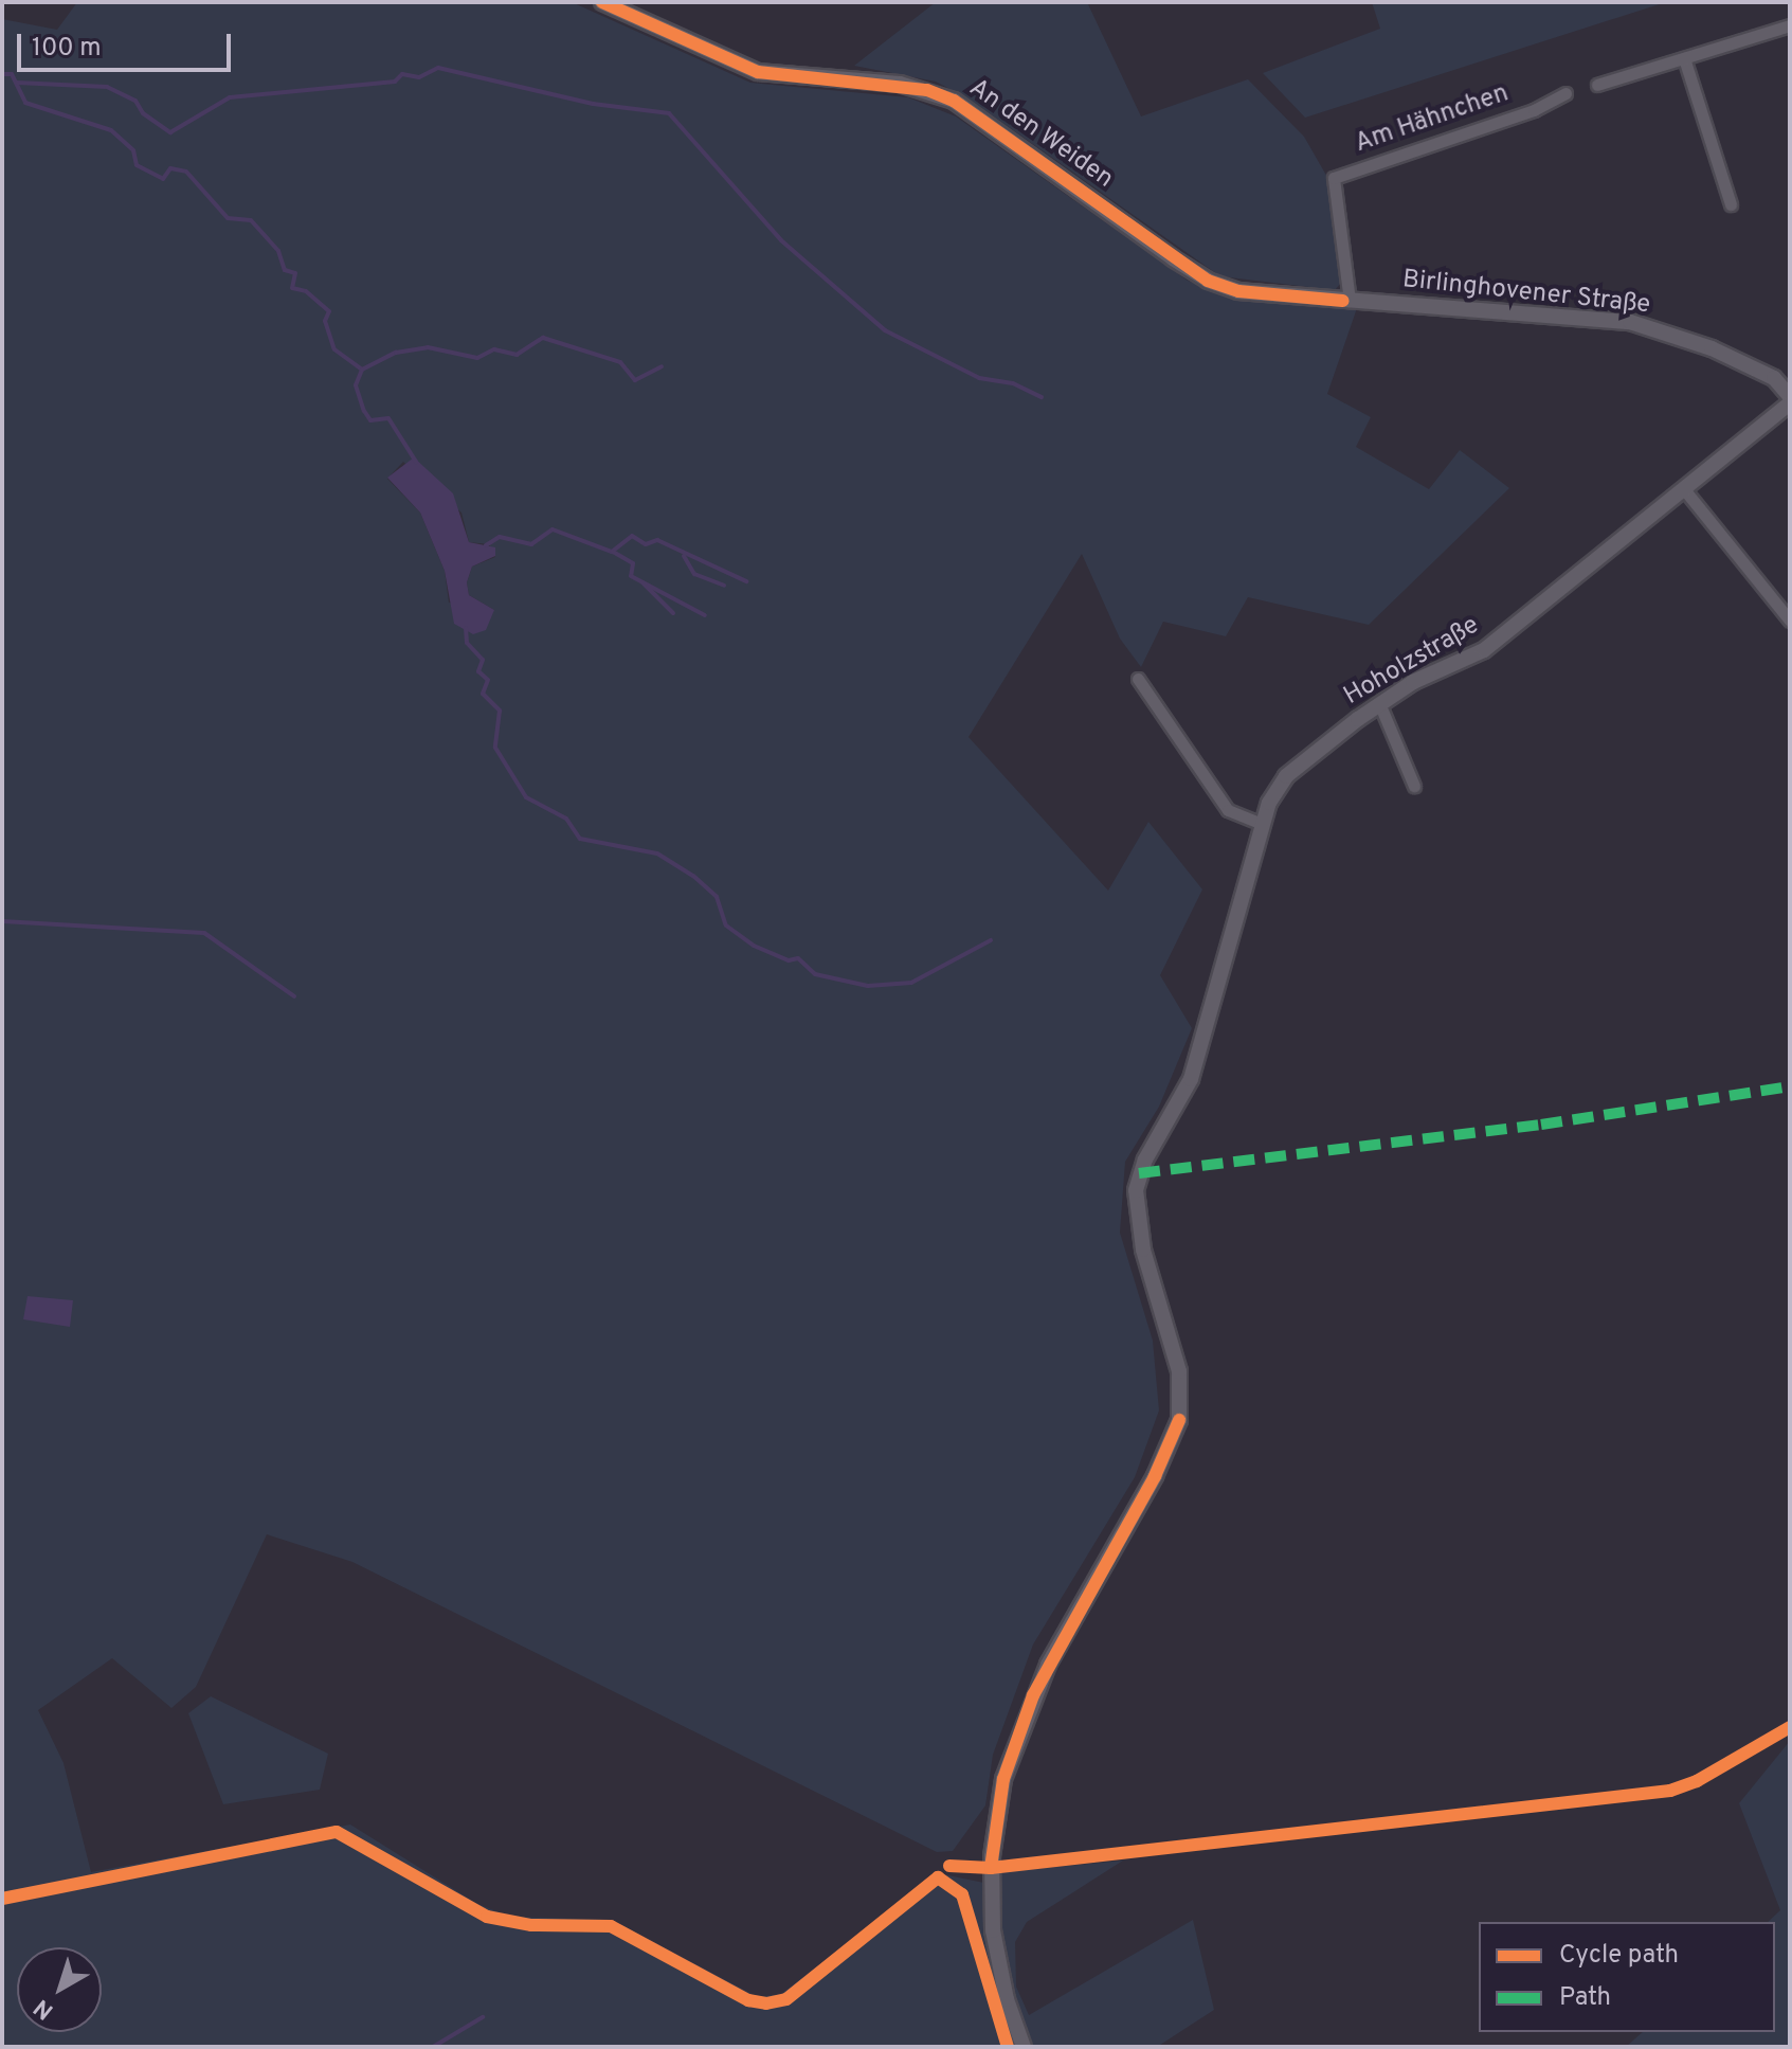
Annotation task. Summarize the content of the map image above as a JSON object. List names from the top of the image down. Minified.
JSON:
{"streets":{"street":["Am Hähnchen","An den Weiden","Birlinghovener Straße","Hoholzstraße"]},"crossings":[["Am Hähnchen","An den Weiden"],["Am Hähnchen","Birlinghovener Straße"],["An den Weiden","Birlinghovener Straße"]],"legend":["Cycle path","Path"],"scale_bar":"100 m","north":"bottom left"}
